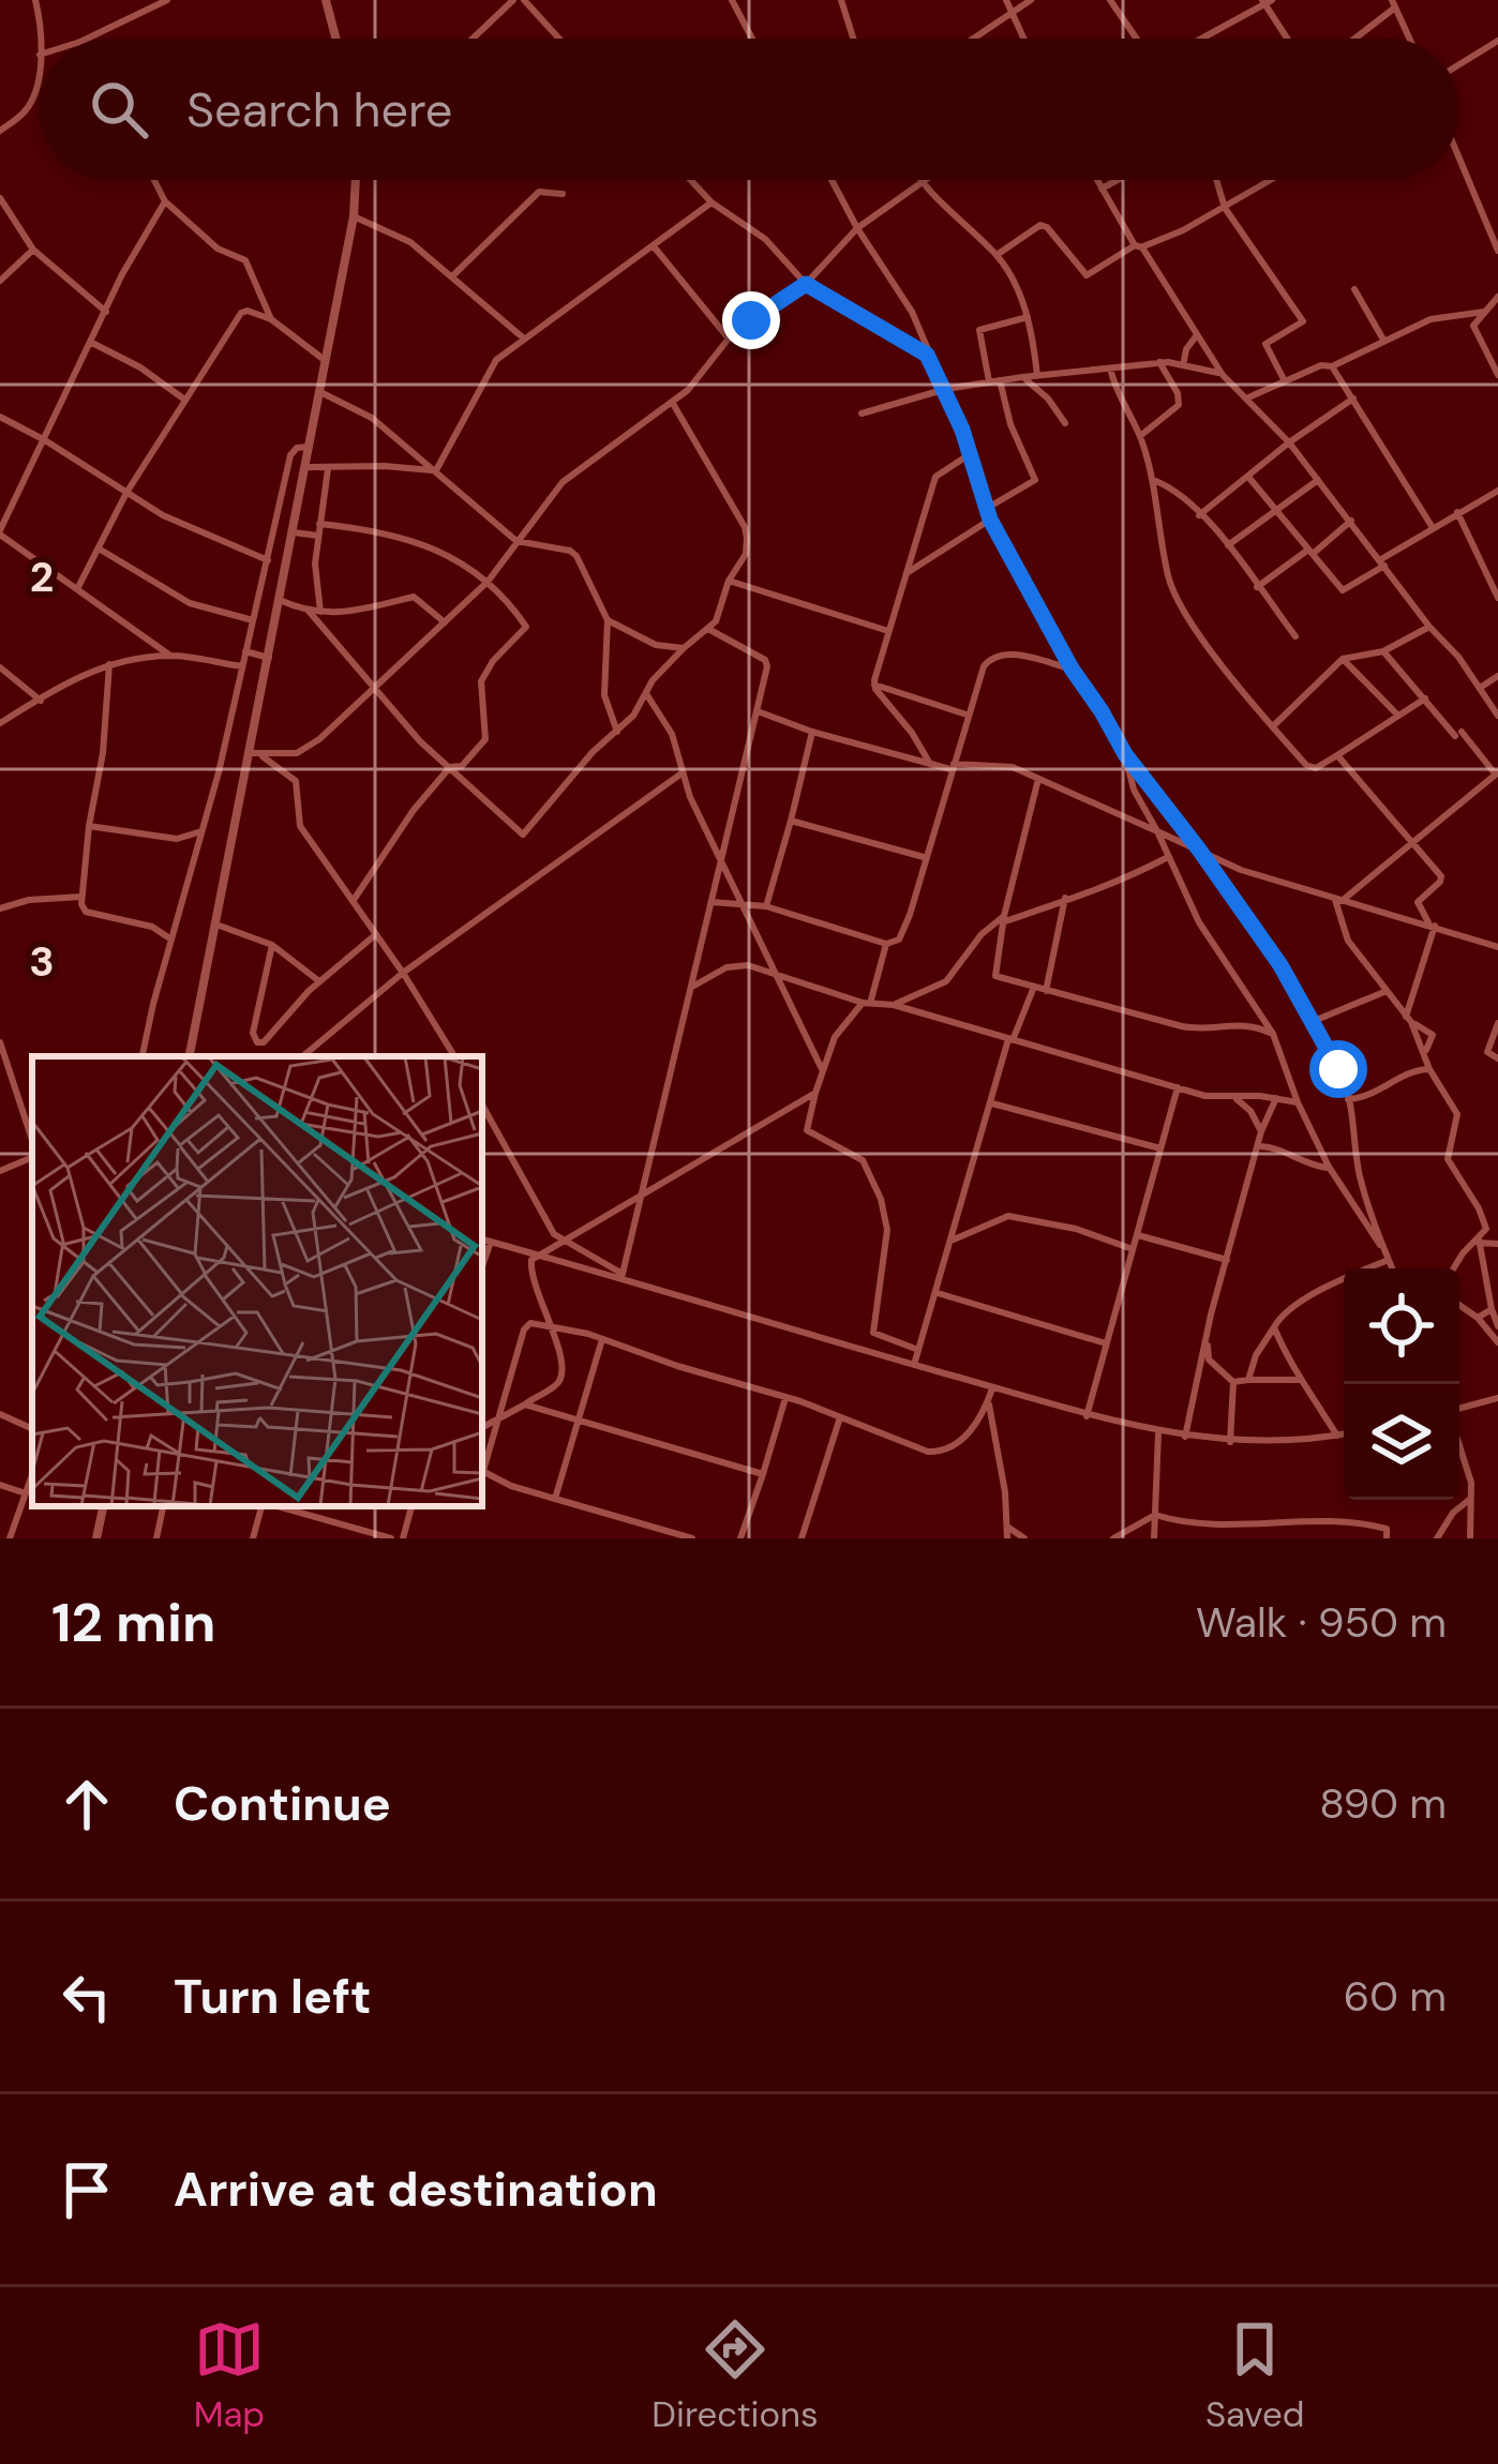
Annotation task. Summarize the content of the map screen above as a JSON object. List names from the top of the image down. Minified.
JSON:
{"page":{"search":"Search here","heading":["12 min","Walk · 950 m"],"list":[["Continue","890 m"],["Turn left","60 m"],"Arrive at destination"],"nav":["Map","Directions","Saved"]},"grid":{"rows":["2","3"]}}
